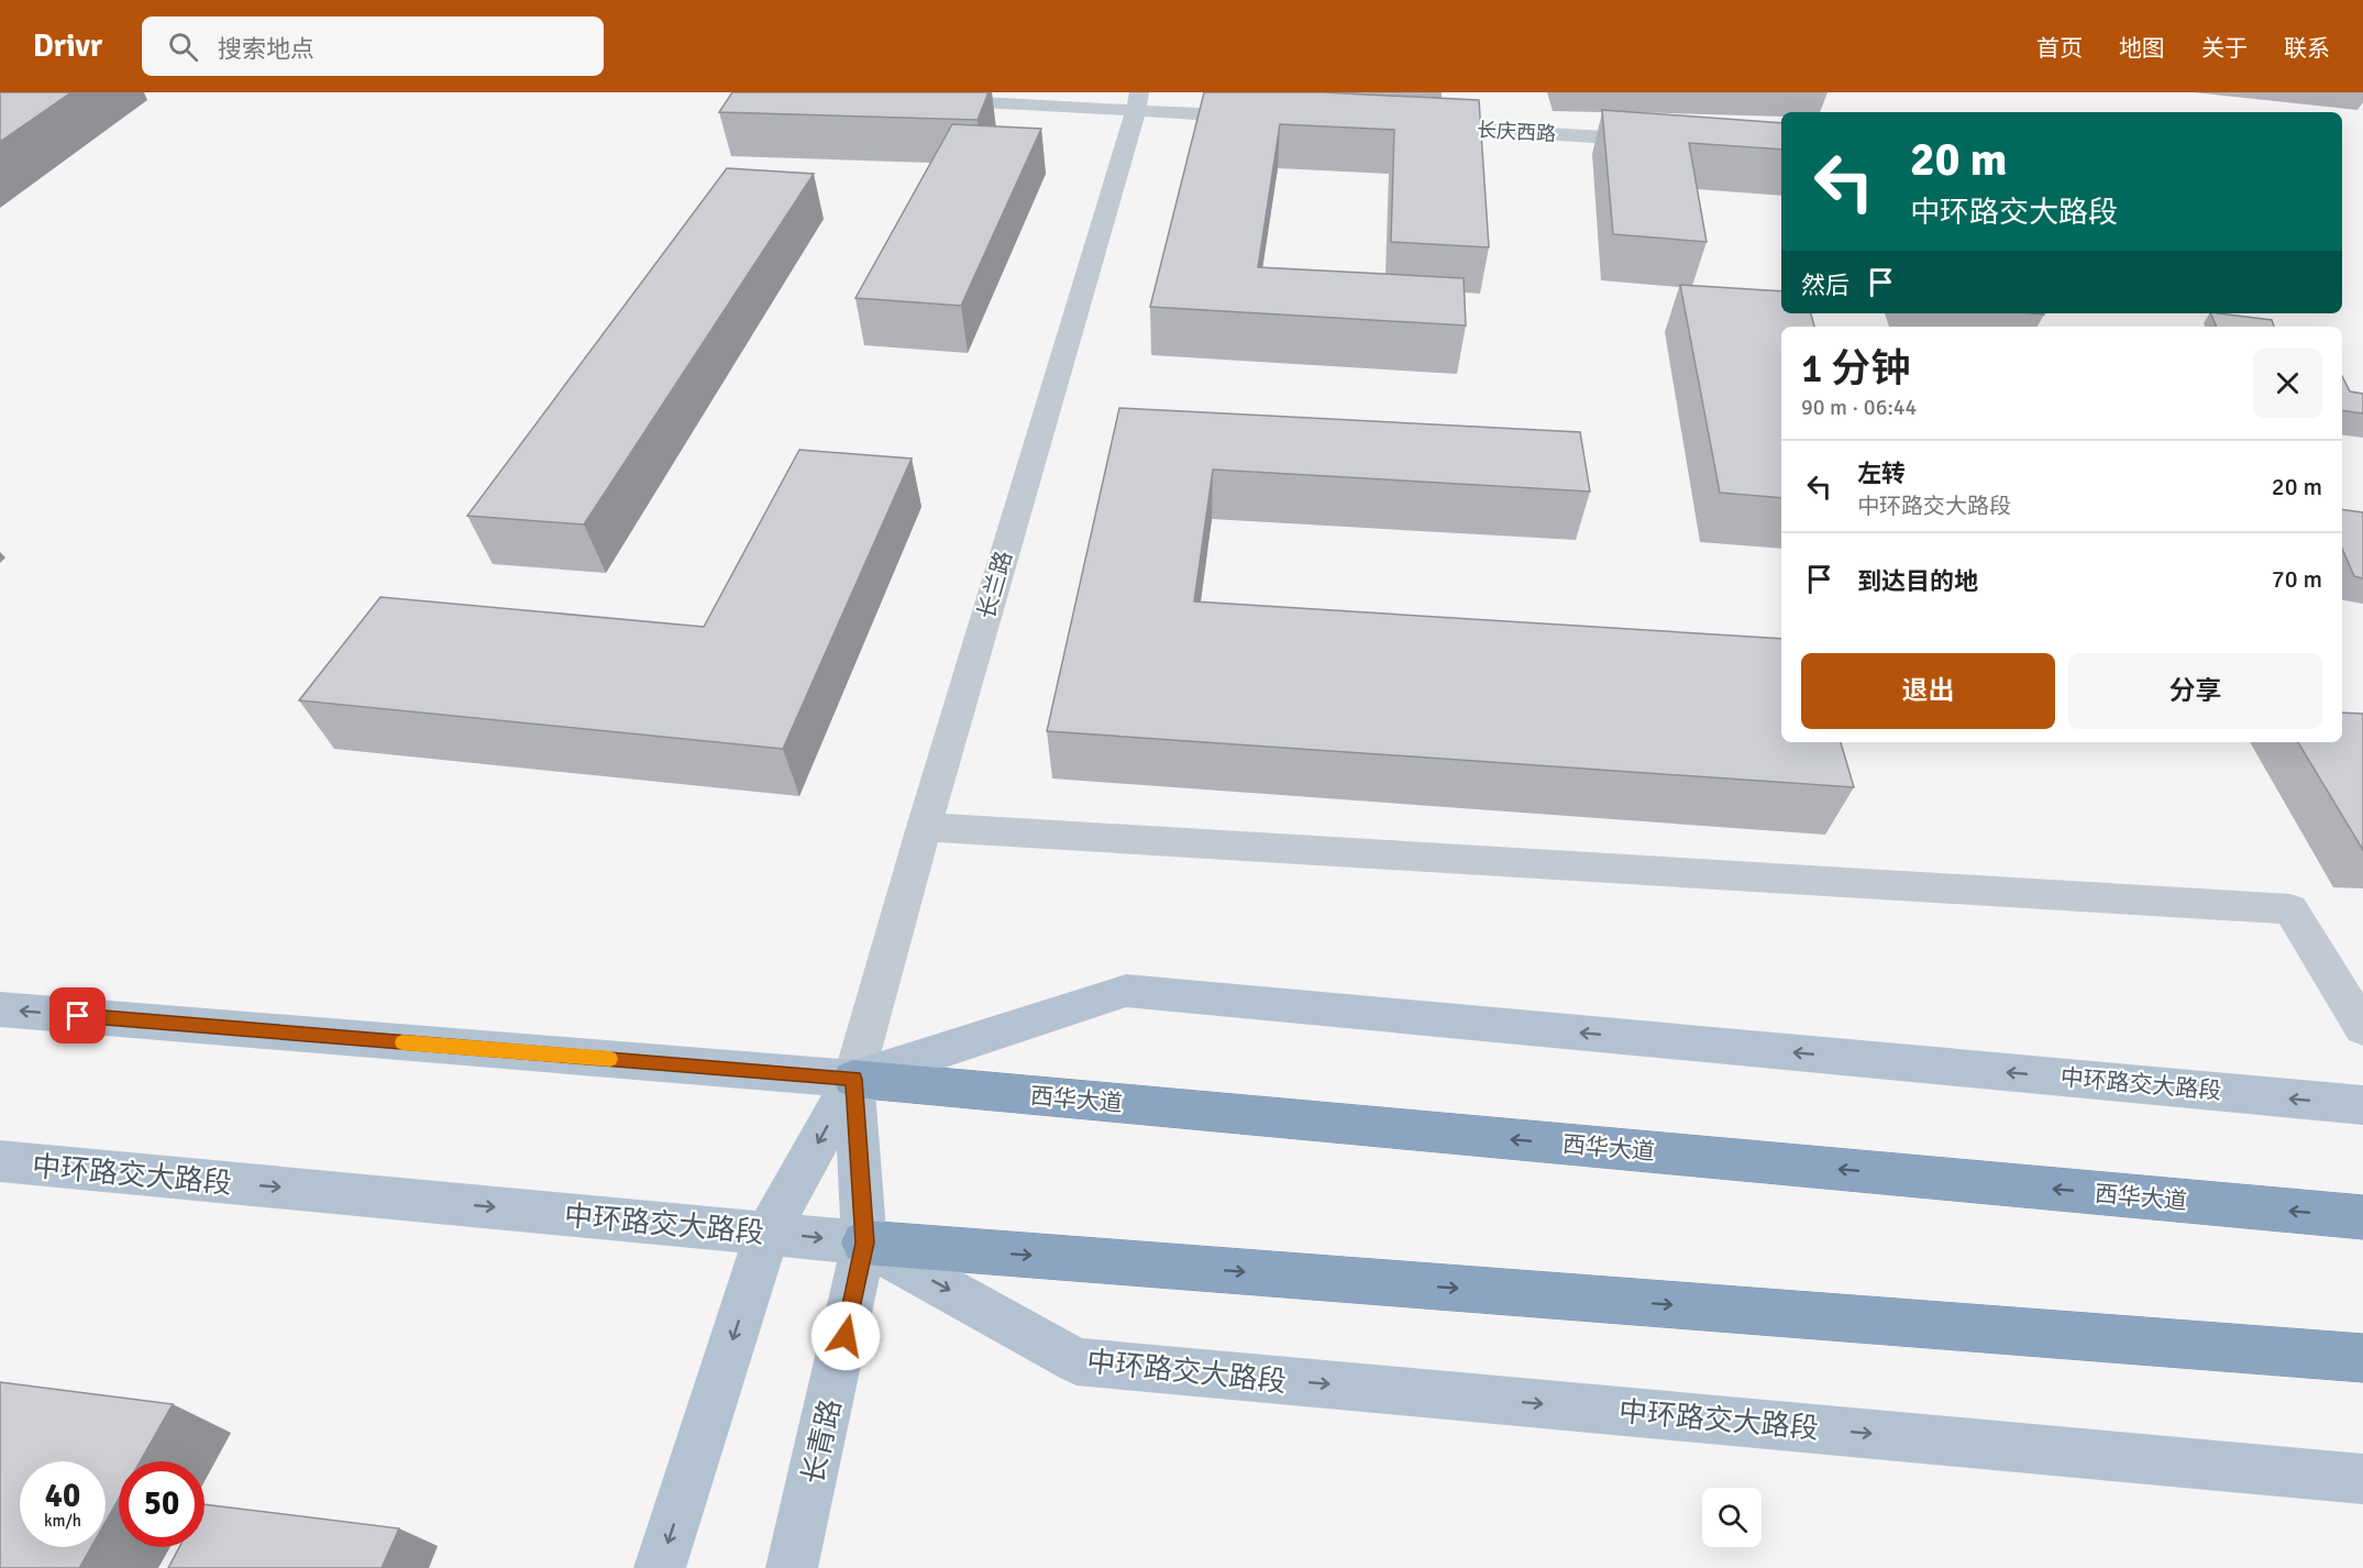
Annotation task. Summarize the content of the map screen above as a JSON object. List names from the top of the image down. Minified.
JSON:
{"streets":{"highway":["西华大道"],"main road":["中环路交大路段","长青路"],"street":["长庆西路","长兰路"]},"crossings":[["长兰路","中环路交大路段"],["长兰路","西华大道"],["长兰路","长青路"],["中环路交大路段","西华大道"],["中环路交大路段","长青路"],["西华大道","长青路"]],"page":{"header":"Drivr","search":"搜索地点","nav":["首页","地图","关于","联系"],"turn":["20 m","中环路交大路段"],"then":"然后","heading":["1 分钟","90 m · 06:44"],"list":[{"name":"左转","note":"中环路交大路段","value":"20 m"},{"name":"到达目的地","value":"70 m"}],"buttons":["退出","分享"],"speed":"40 km/h","limit":"50"}}
